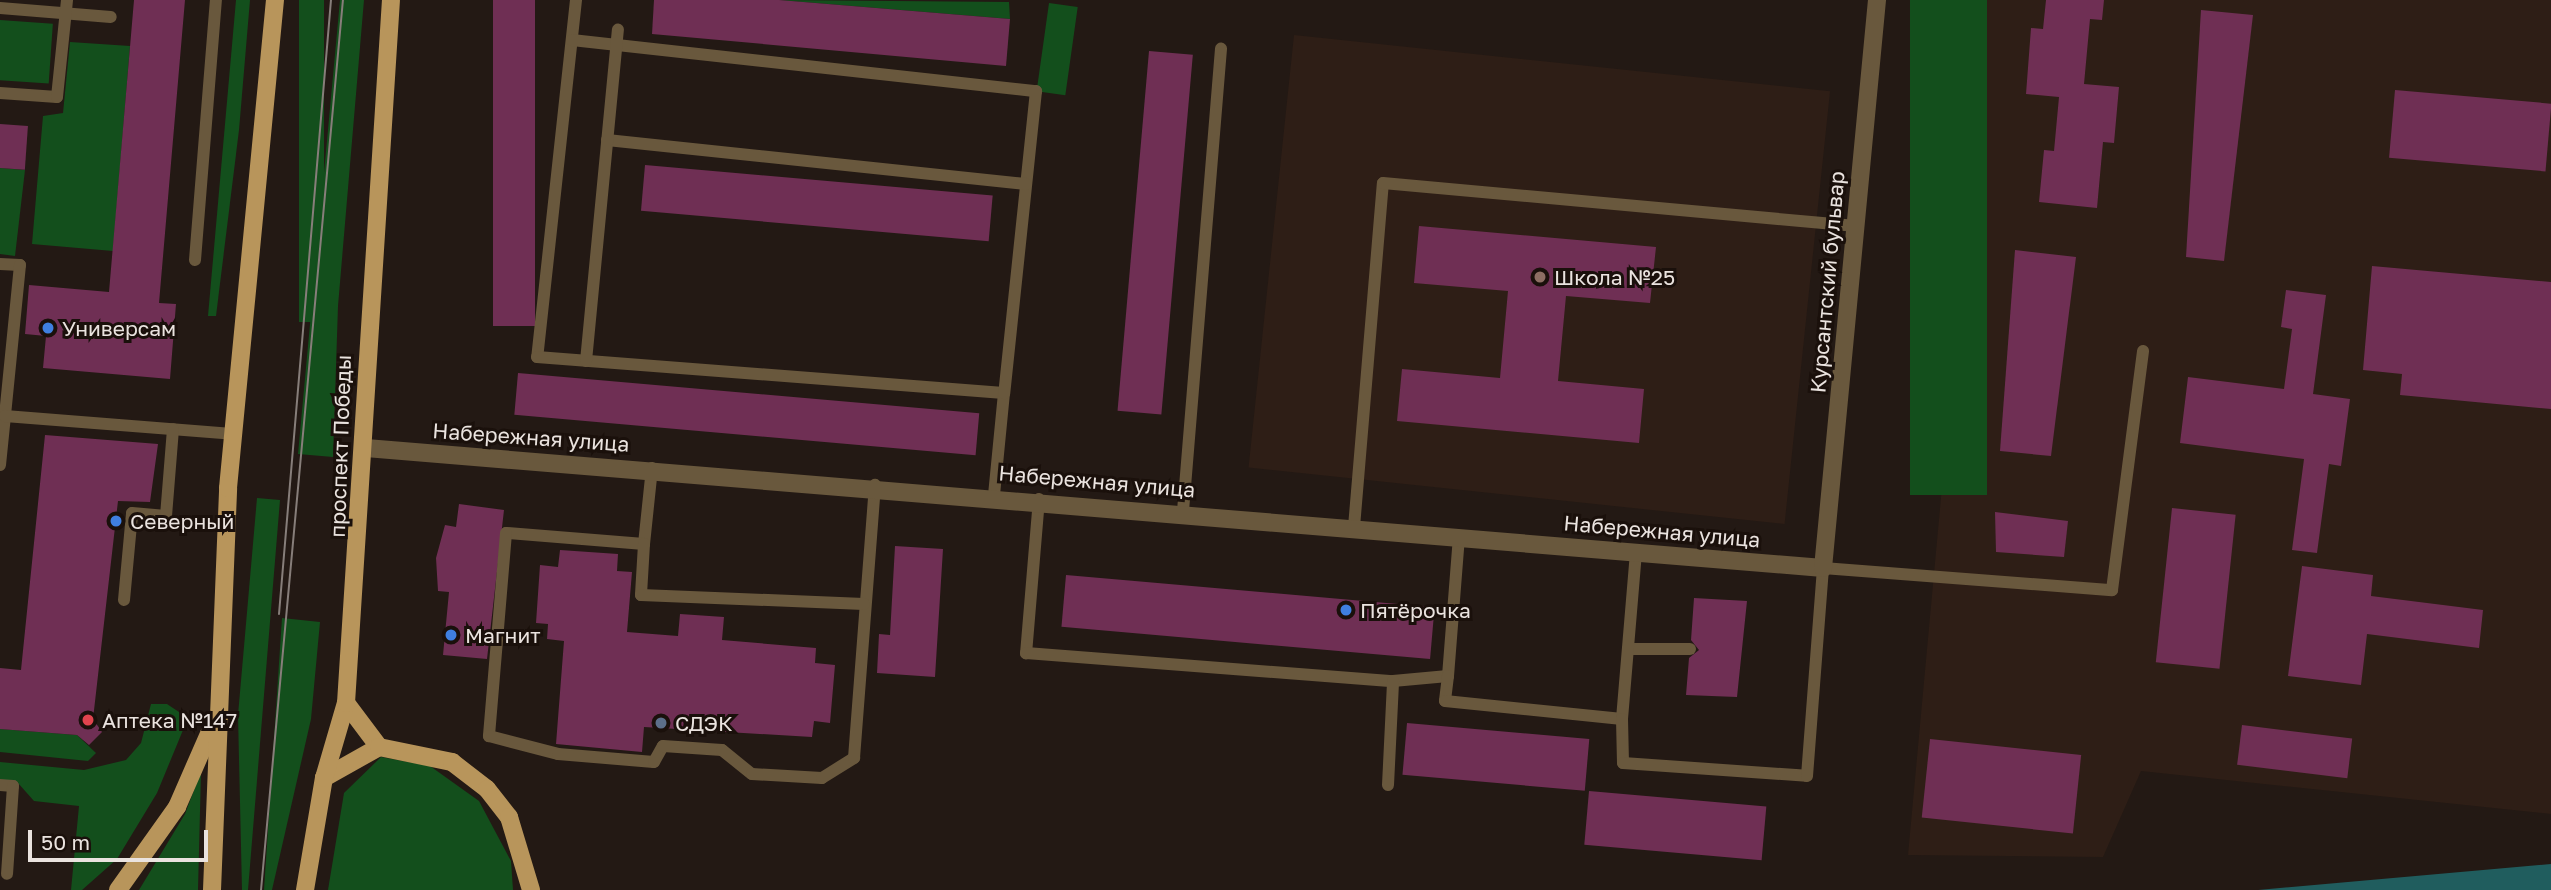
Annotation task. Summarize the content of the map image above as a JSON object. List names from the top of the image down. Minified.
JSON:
{"streets":{"main road":["проспект Победы"],"street":["Курсантский бульвар","Набережная улица"]},"crossings":[["Курсантский бульвар","Набережная улица"],["Набережная улица","проспект Победы"]],"places":["Школа №25","Универсам","Северный","Пятёрочка","Магнит","Аптека №147","СДЭК"],"scale_bar":"50 m"}
